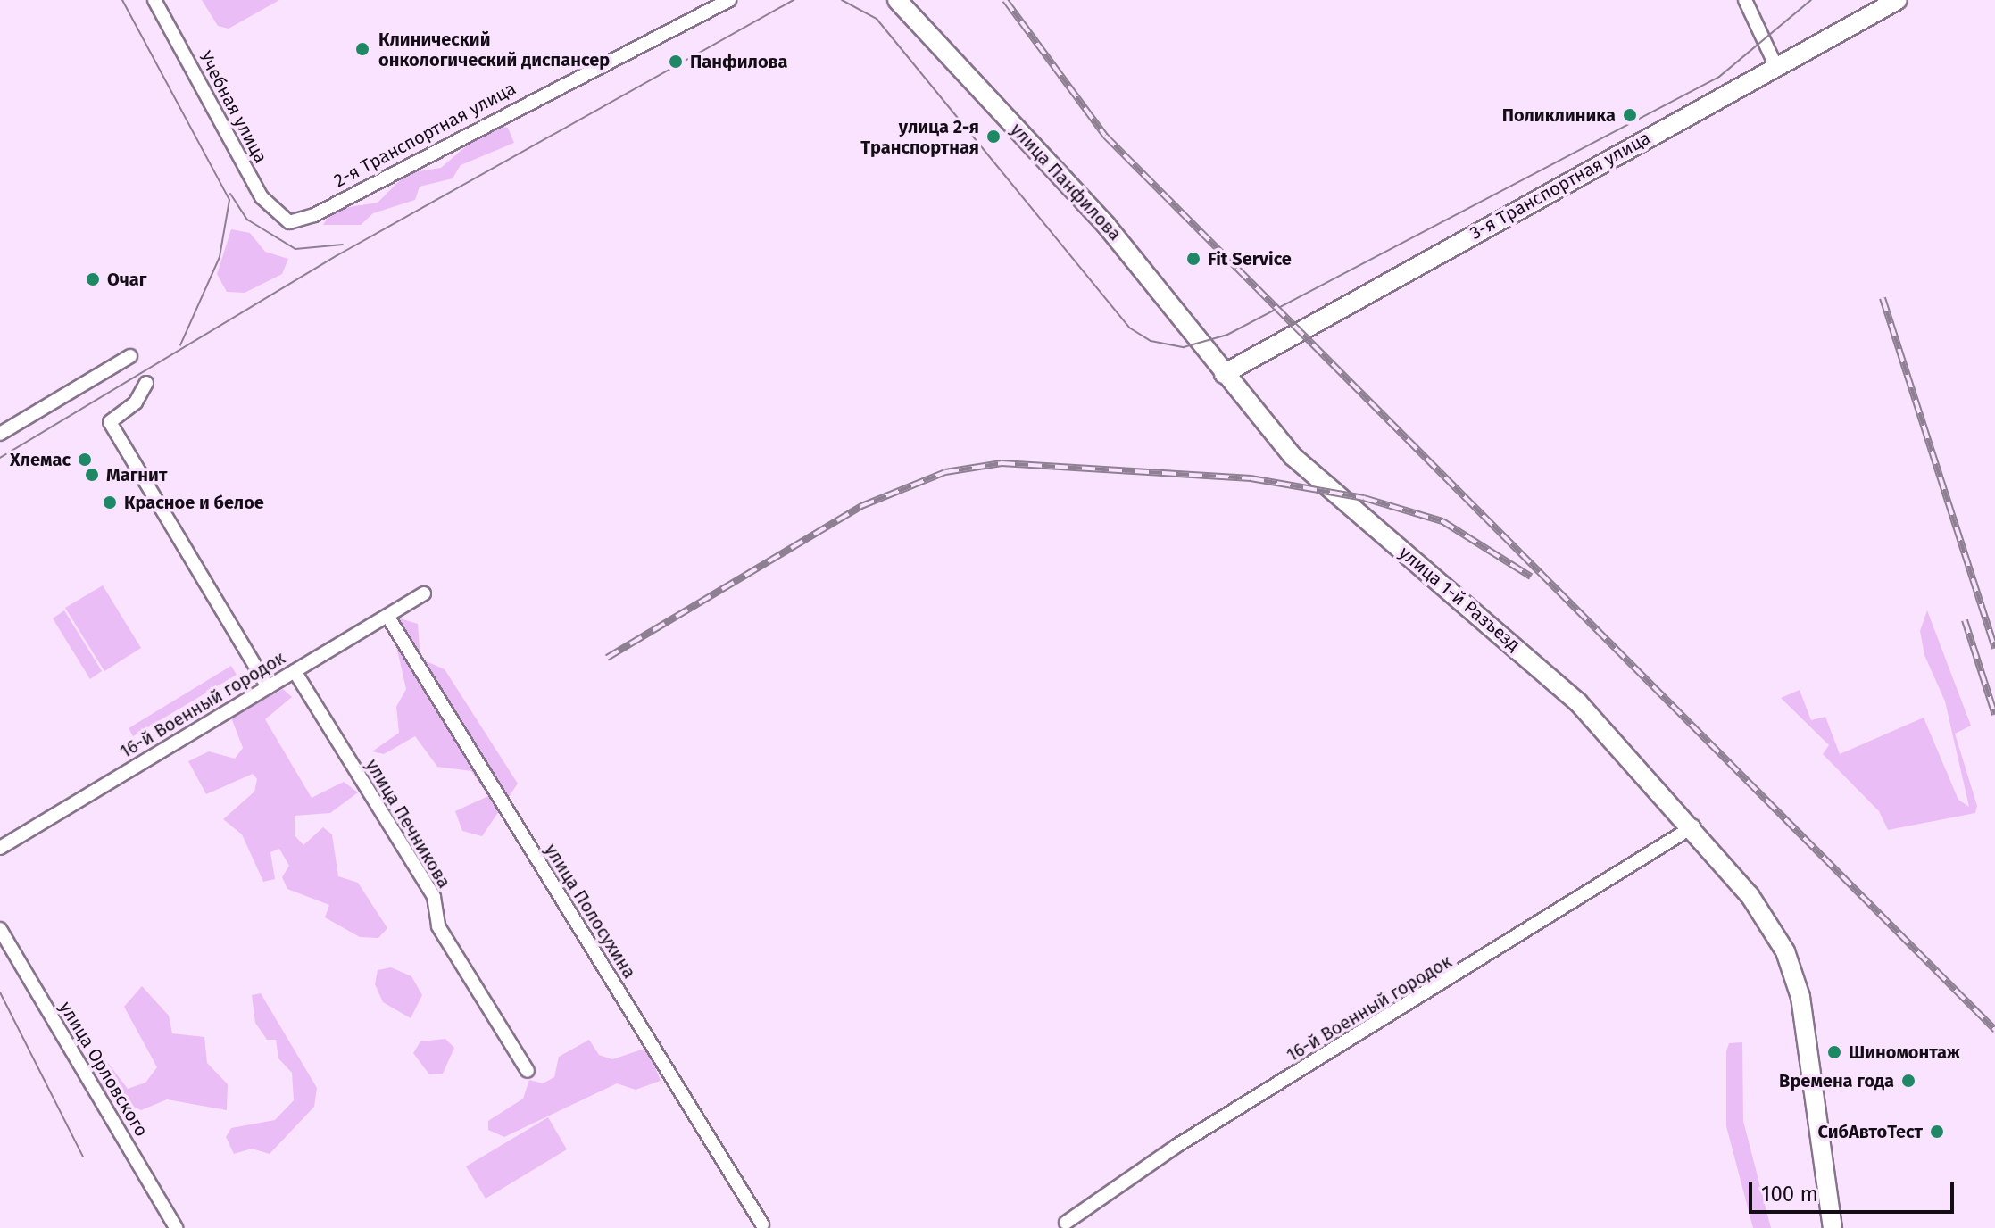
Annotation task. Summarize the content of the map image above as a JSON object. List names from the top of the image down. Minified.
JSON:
{"streets":{"main road":["улица Панфилова","3-я Транспортная улица","улица 1-й Разъезд"],"street":["Учебная улица","2-я Транспортная улица","16-й Военный городок","улица Печникова","улица Полосухина","улица Орловского"]},"crossings":[["Учебная улица","2-я Транспортная улица"],["улица Панфилова","3-я Транспортная улица"],["улица Панфилова","улица 1-й Разъезд"],["3-я Транспортная улица","улица 1-й Разъезд"],["улица 1-й Разъезд","16-й Военный городок"],["16-й Военный городок","улица Печникова"],["16-й Военный городок","улица Полосухина"]],"places":["Клинический онкологический диспансер","Панфилова","Поликлиника","улица 2-я Транспортная","Fit Service","Очаг","Хлемас","Магнит","Красное и белое","Шиномонтаж","Времена года","СибАвтоТест"],"scale_bar":"100 m"}
